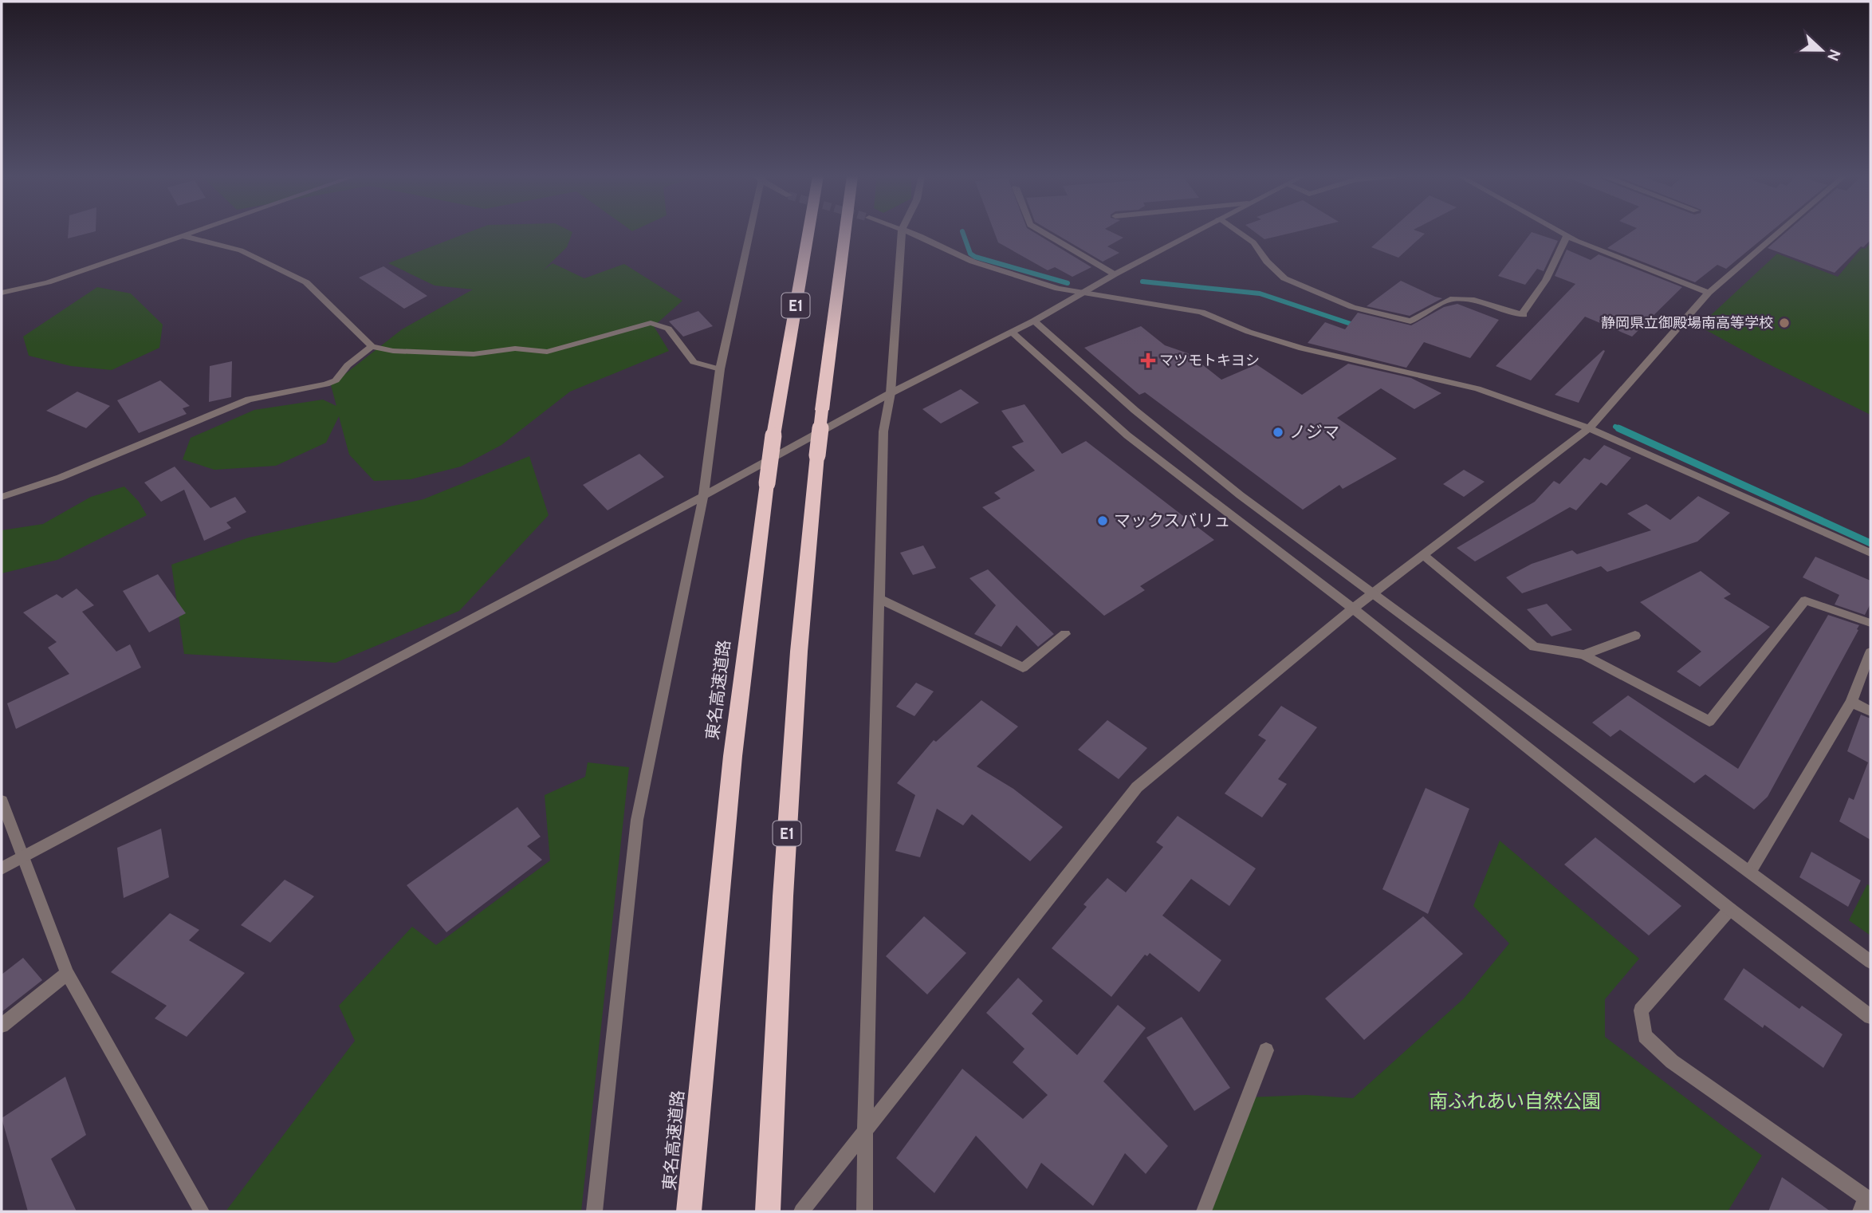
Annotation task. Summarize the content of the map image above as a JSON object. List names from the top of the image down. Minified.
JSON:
{"streets":{"highway":["E1","東名高速道路"]},"parks":["南ふれあい自然公園"],"places":{"other":["静岡県立御殿場南高等学校","ノジマ","マックスバリュ"],"health":["マツモトキヨシ"]},"north":"right"}
